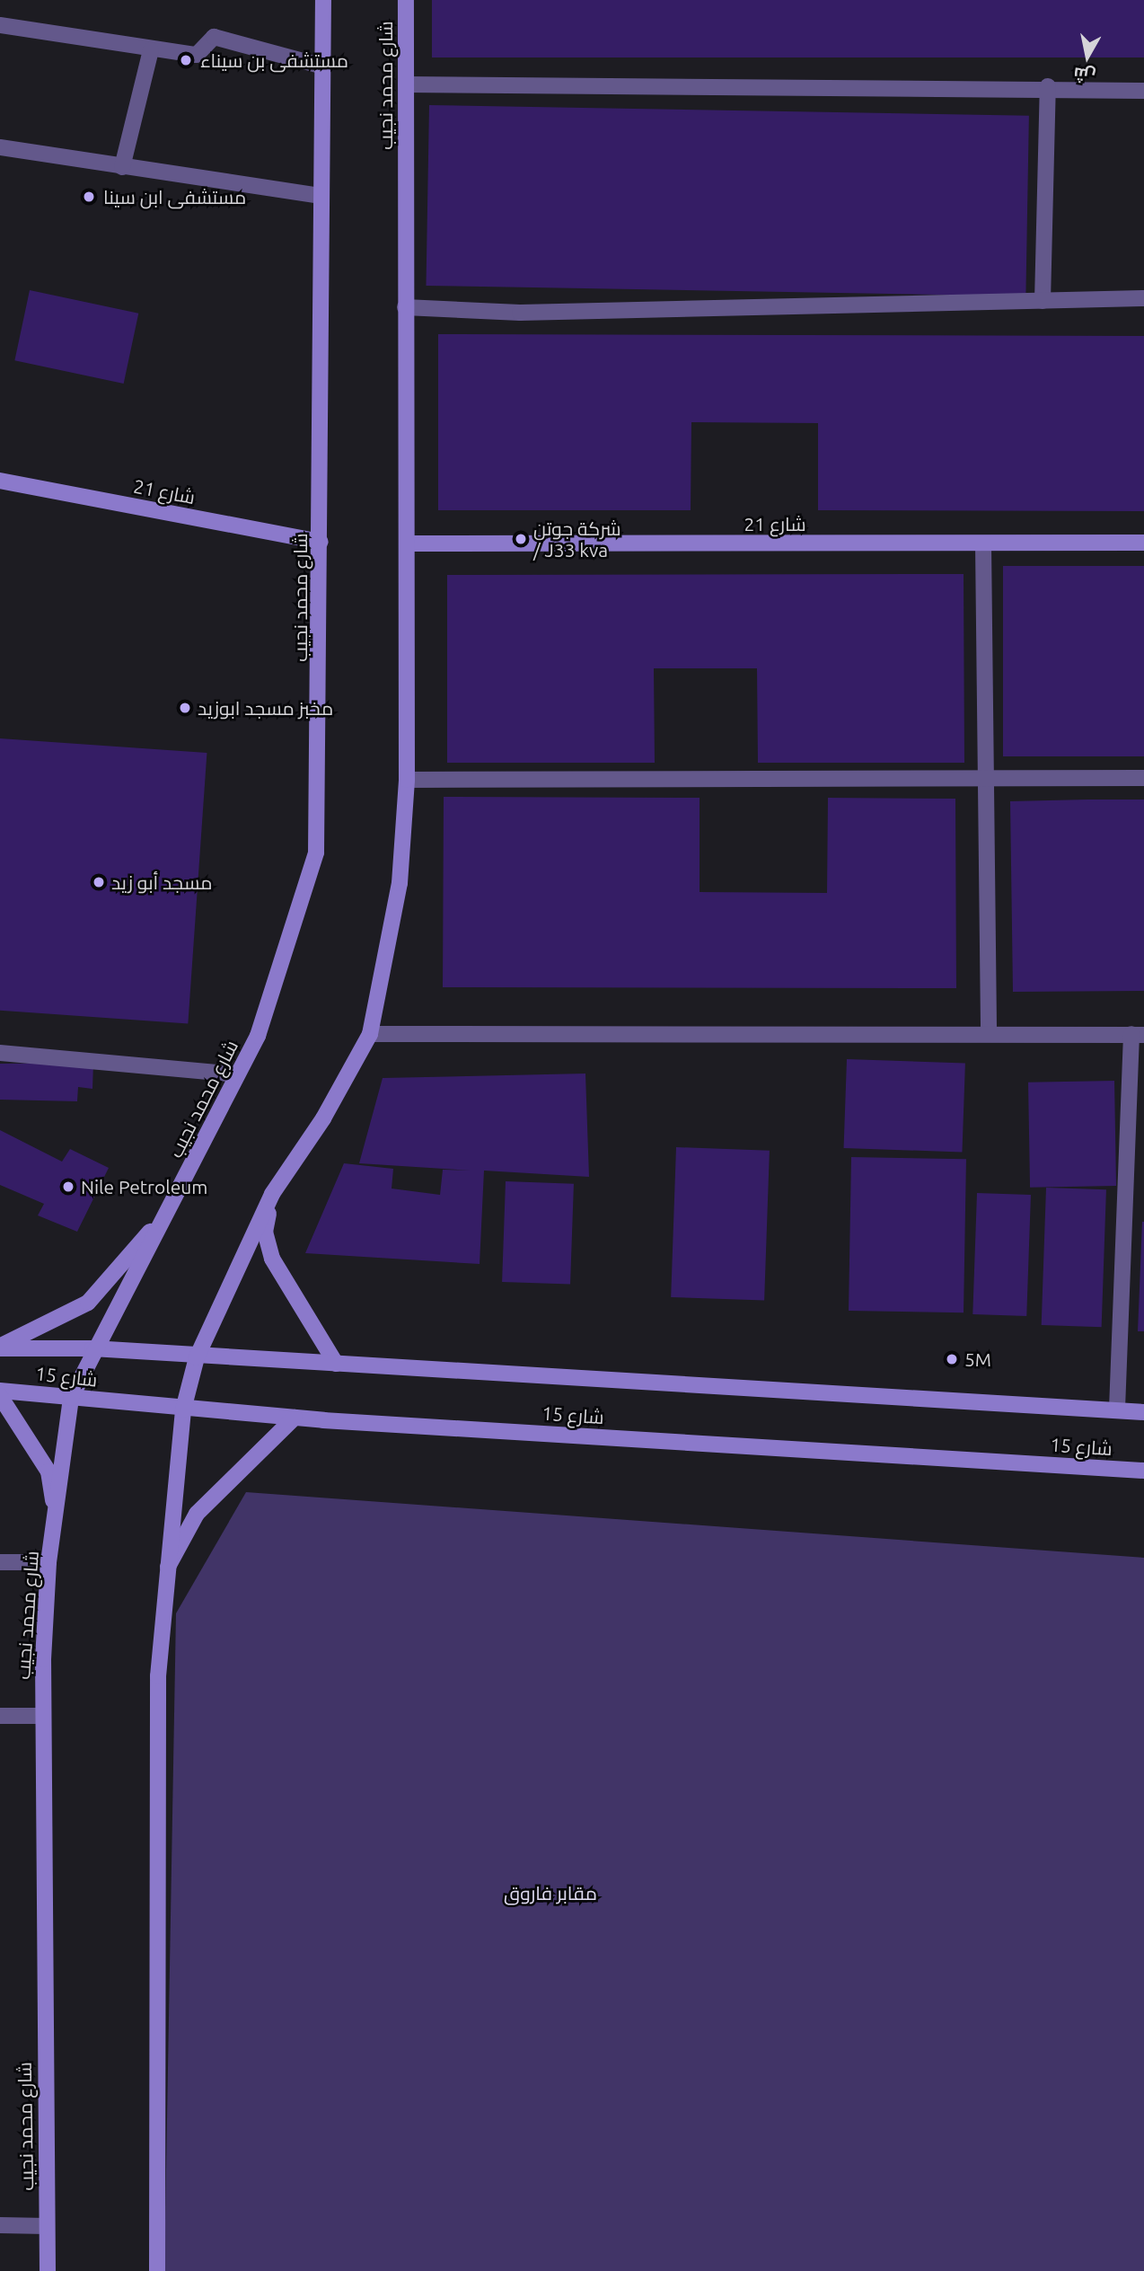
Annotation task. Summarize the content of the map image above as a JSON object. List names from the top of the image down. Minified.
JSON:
{"streets":{"main road":["شارع محمد نجيب","شارع 21","شارع 15"]},"crossings":[["شارع محمد نجيب","شارع 21"],["شارع محمد نجيب","شارع 15"]],"parks":["مقابر فاروق"],"places":["مستشفى بن سيناء","مستشفى ابن سينا","شركة جوتن / J33 kva","مخبز مسجد ابوزيد","مسجد أبو زيد","Nile Petroleum","5M"],"north":"bottom"}
